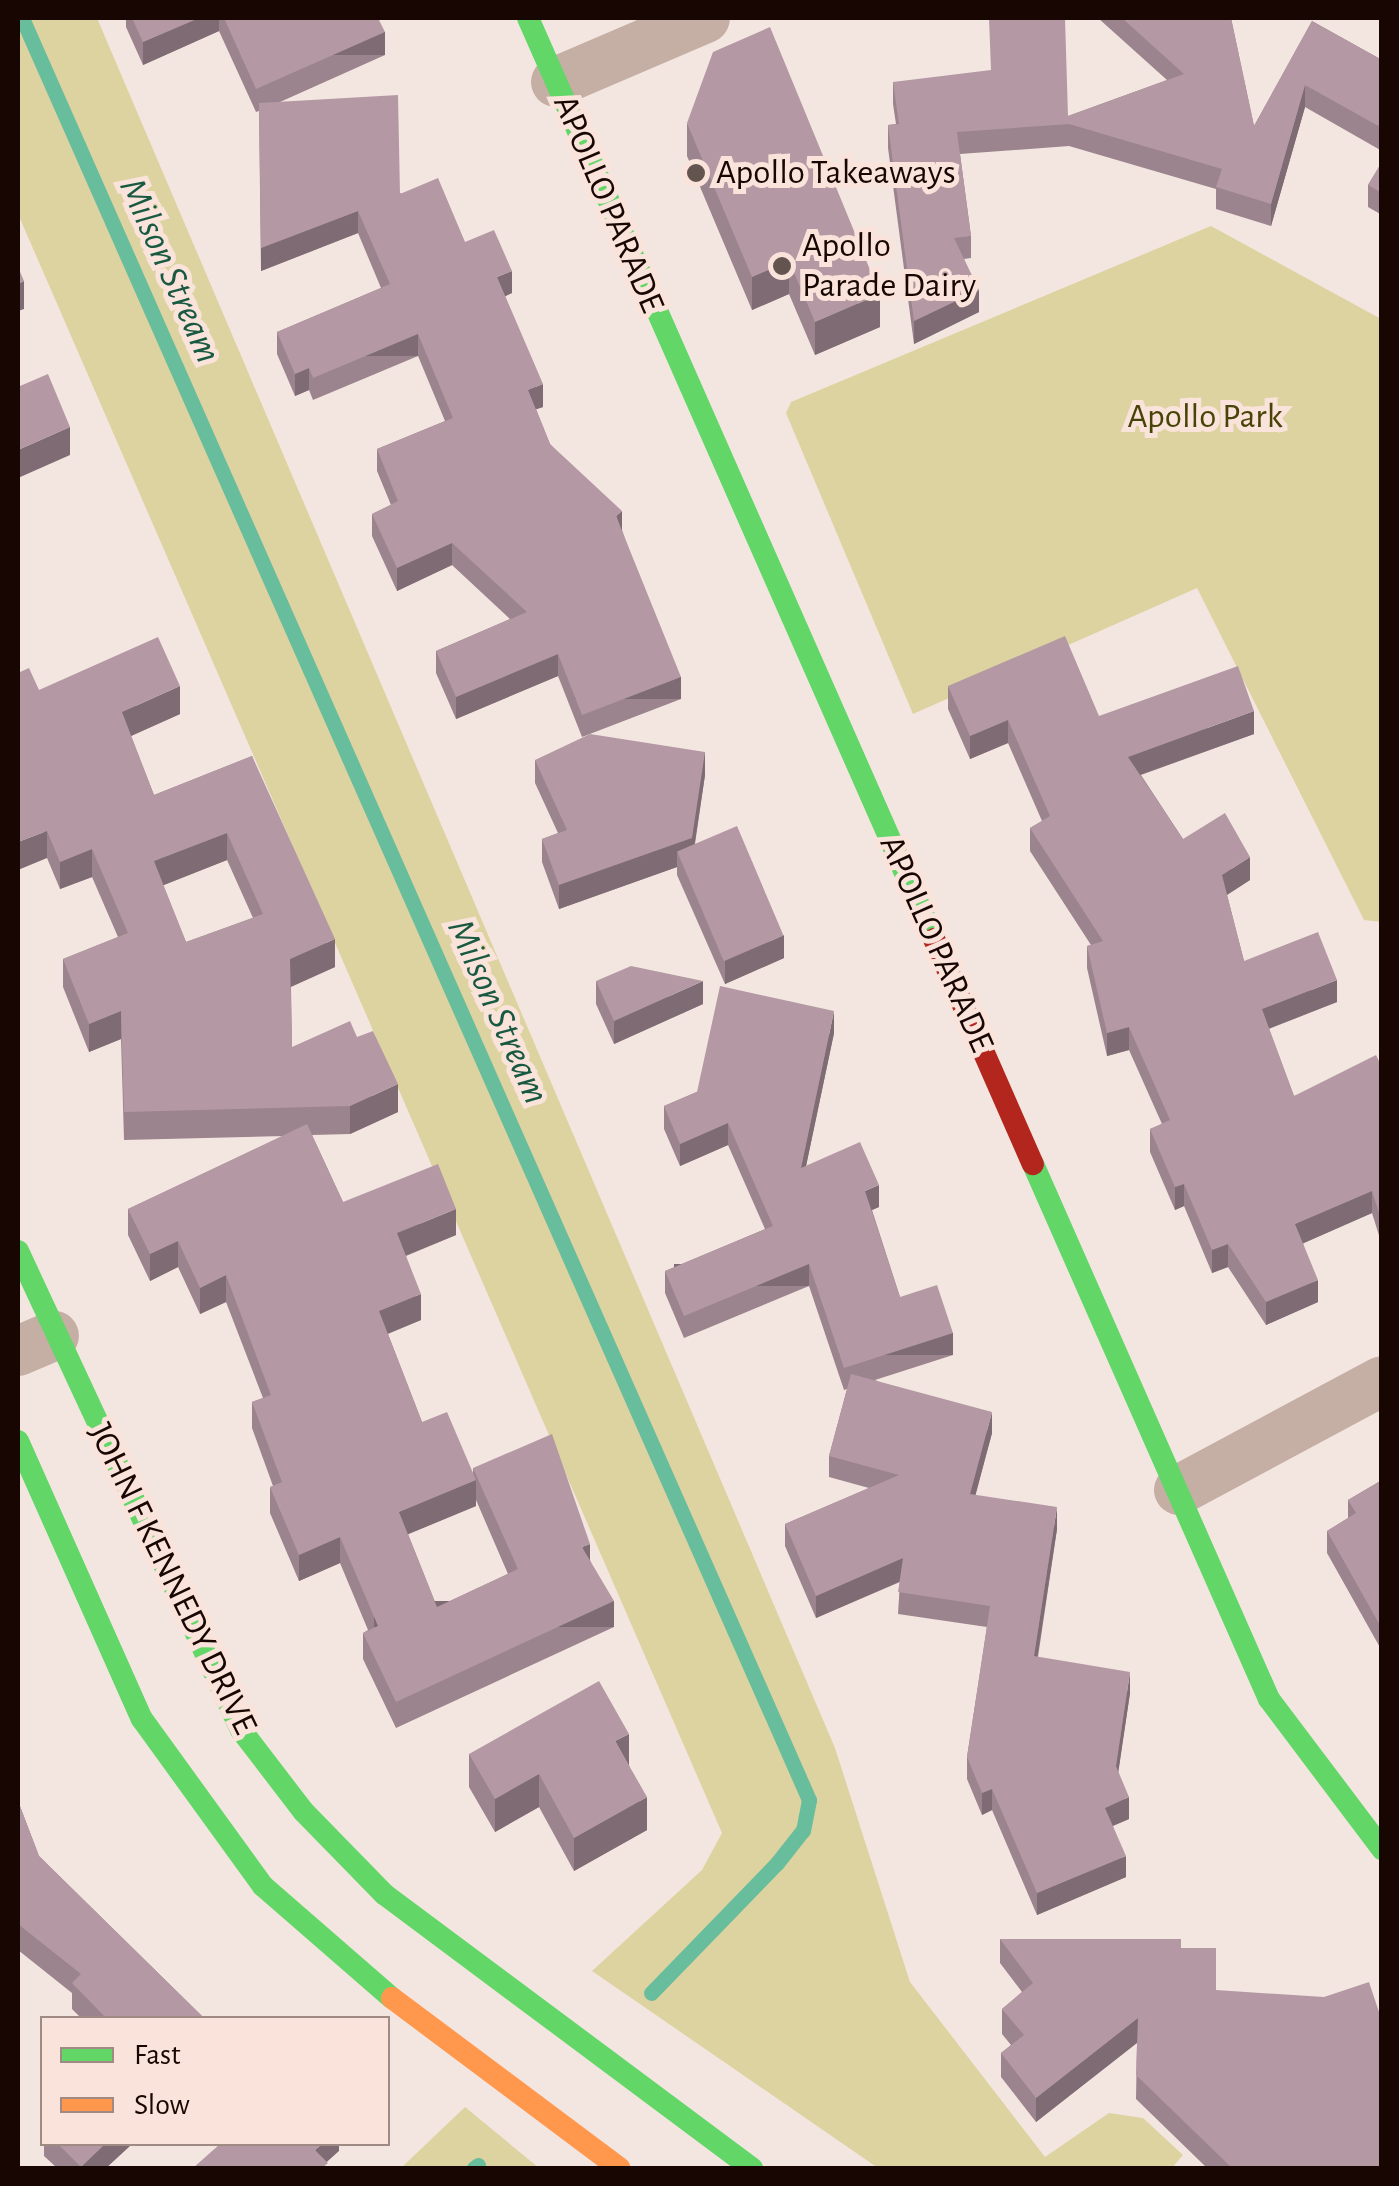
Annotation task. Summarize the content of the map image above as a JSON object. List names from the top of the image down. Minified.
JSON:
{"streets":{"main road":["APOLLO PARADE","JOHN F KENNEDY DRIVE"]},"water":["Milson Stream"],"parks":["Apollo Park"],"places":["Apollo Takeaways","Apollo Parade Dairy"],"legend":["Fast","Slow"]}
